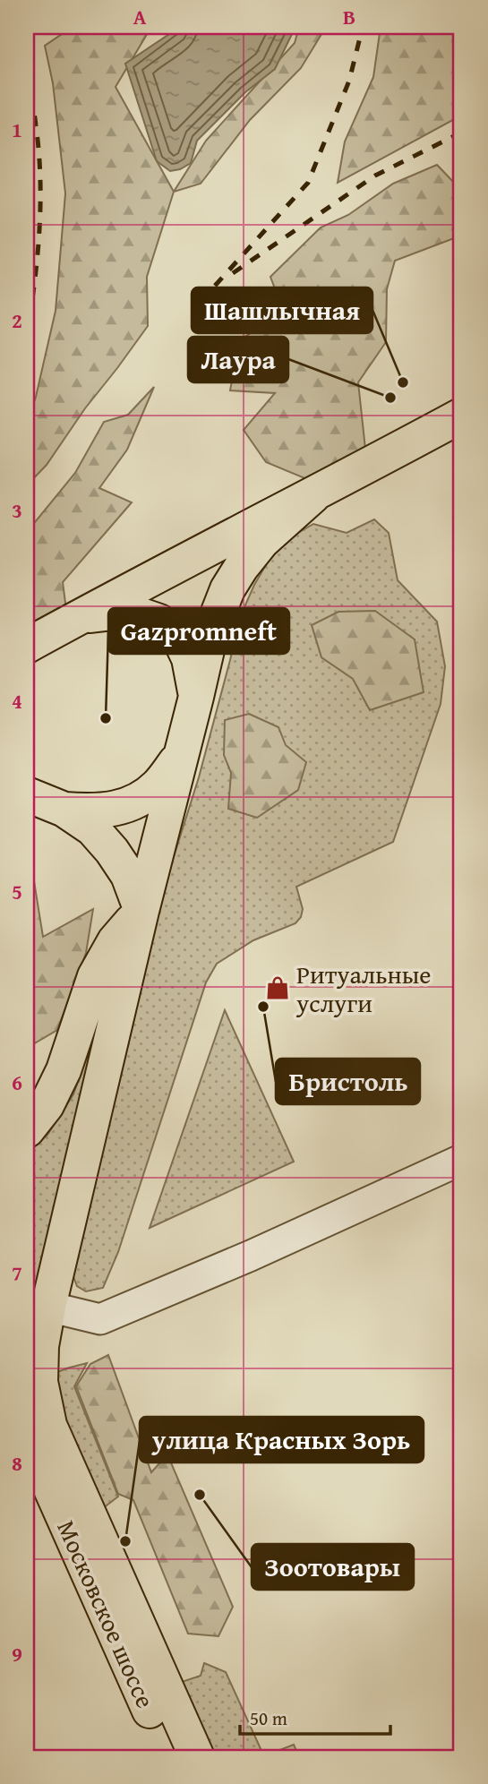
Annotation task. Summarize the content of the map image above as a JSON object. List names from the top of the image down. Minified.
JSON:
{"streets":{"main road":["Московское шоссе"]},"places":{"other":["Шашлычная","Лаура","Gazpromneft","Бристоль","Зоотовары","улица Красных Зорь"],"shop":["Ритуальные услуги"]},"scale_bar":"50 m","grid":{"columns":["A","B"],"rows":["1","2","3","4","5","6","7","8","9"]}}
